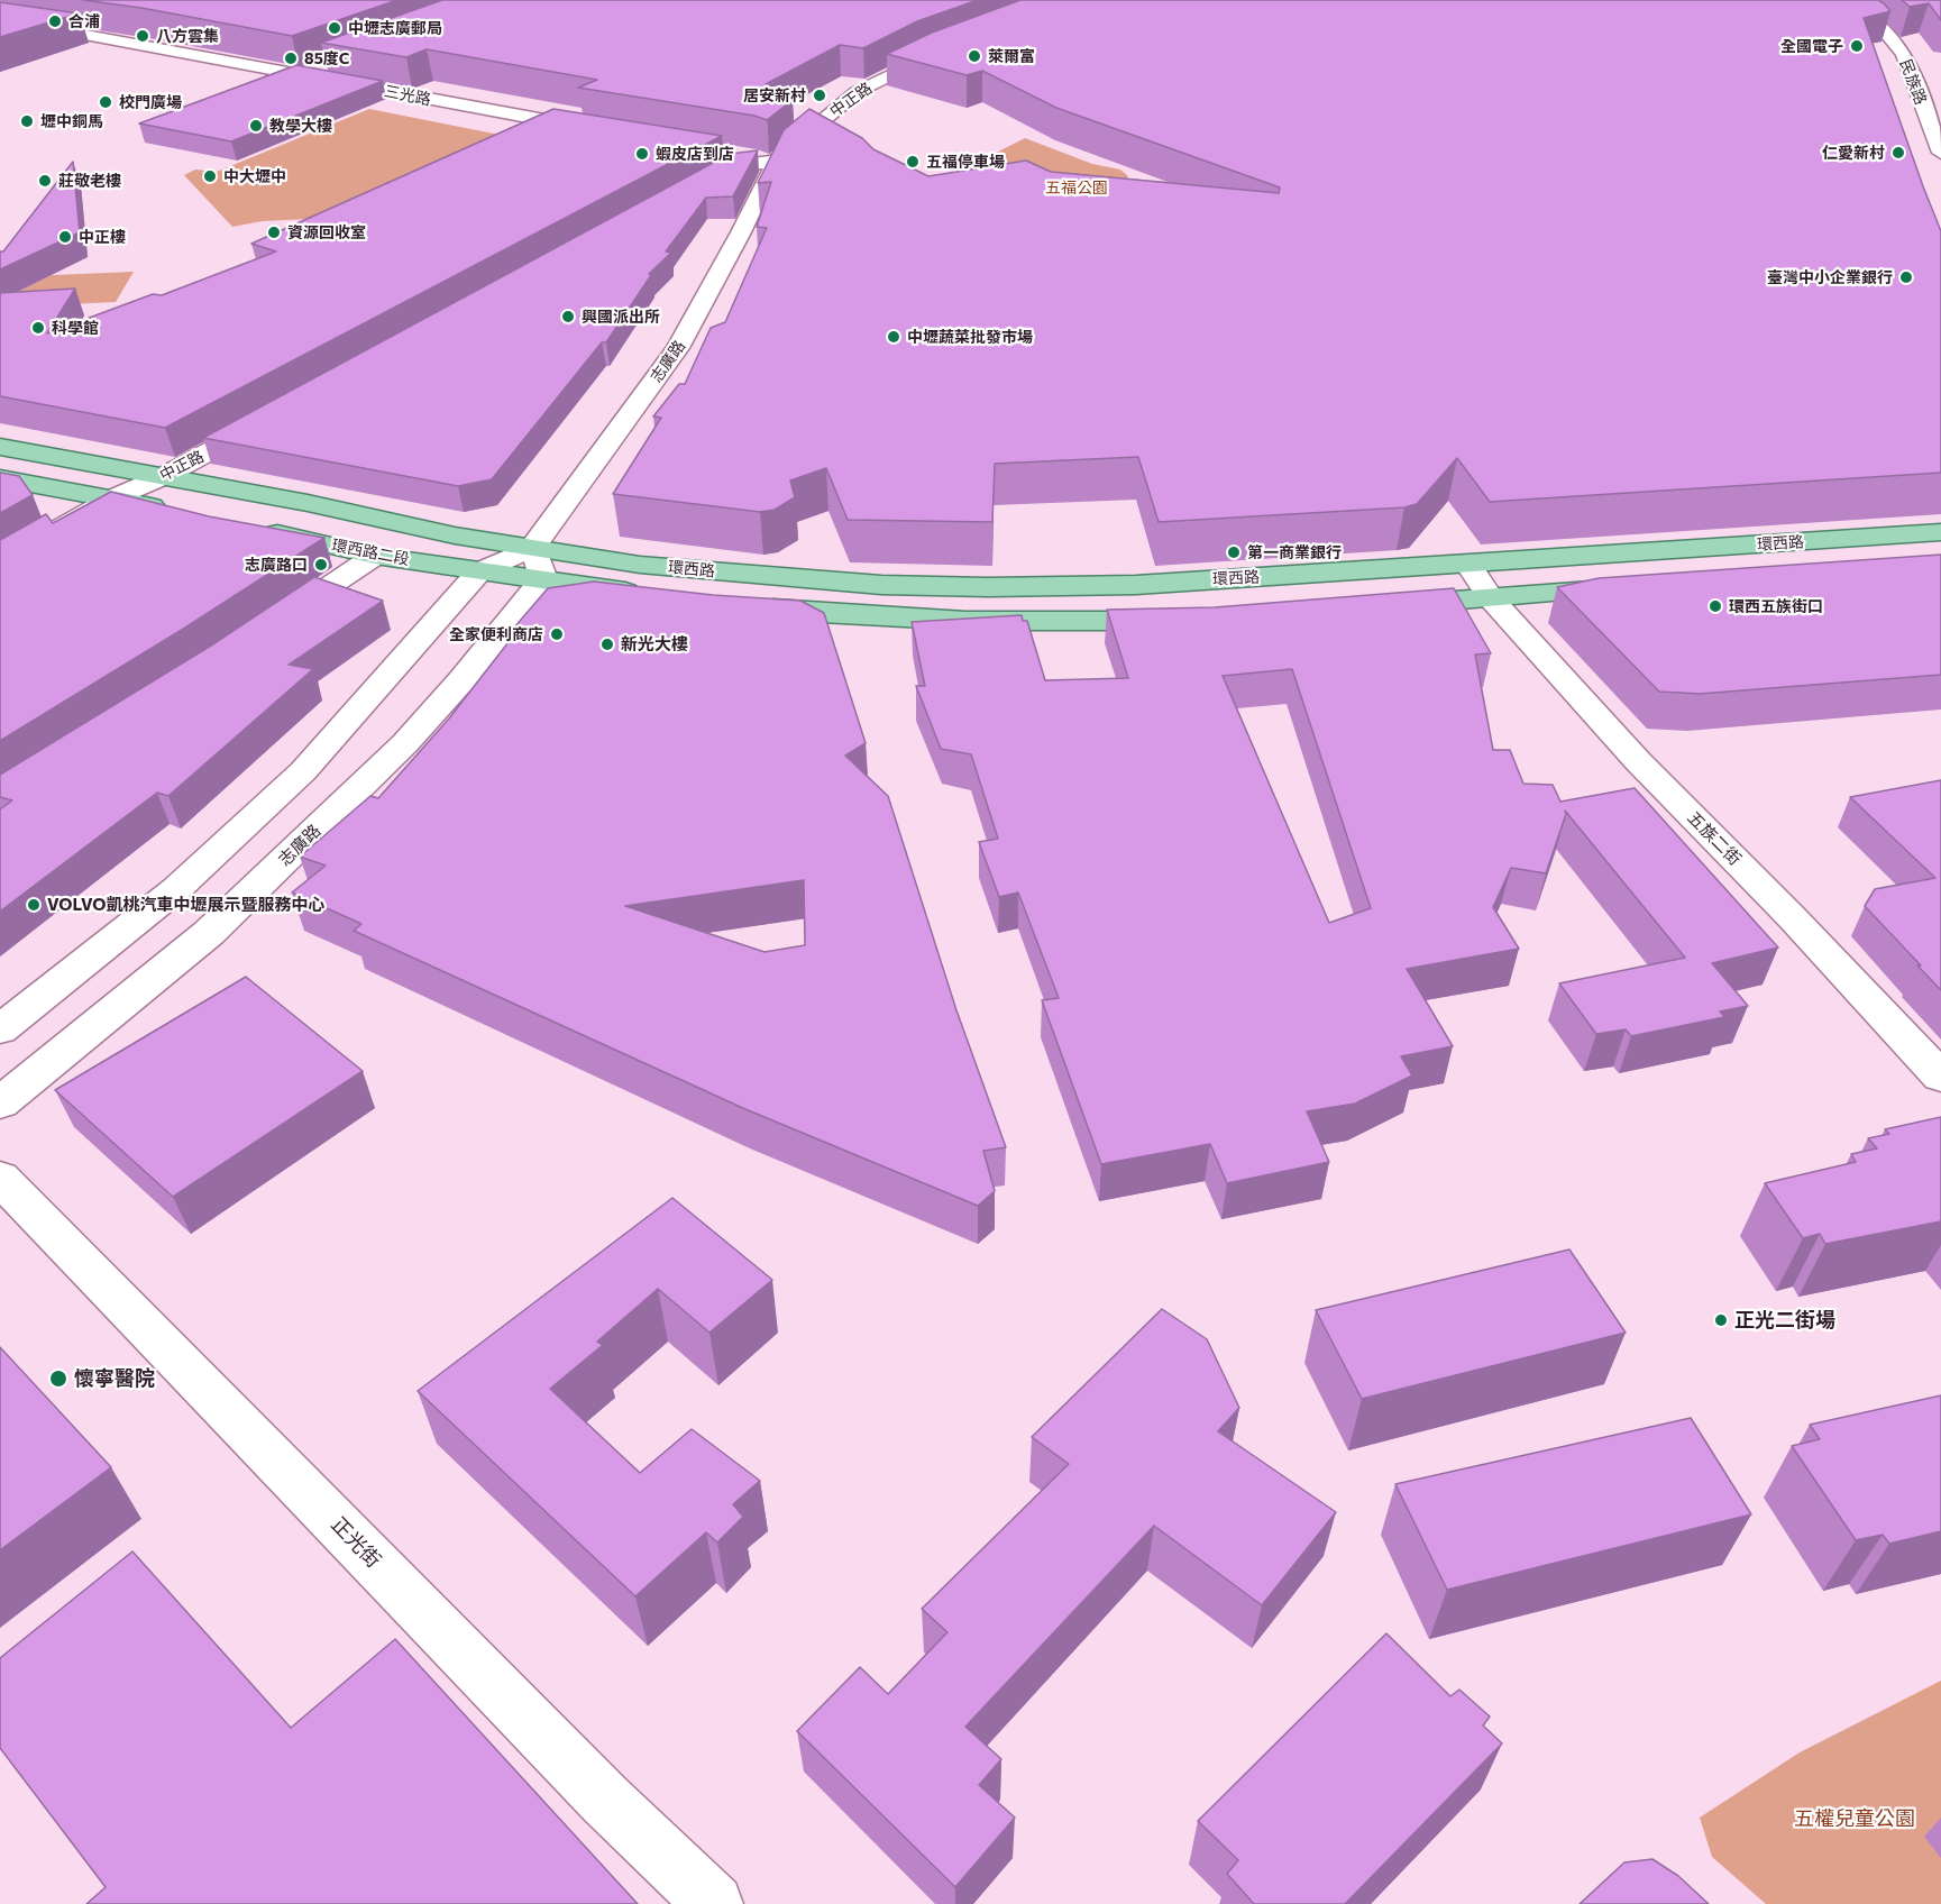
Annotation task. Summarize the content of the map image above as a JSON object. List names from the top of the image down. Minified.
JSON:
{"streets":{"main road":["環西路","環西路二段"],"street":["民族路","三光路","中正路","志廣路","五族二街","正光街"]},"crossings":[["中正路","志廣路"],["中正路","環西路二段"],["志廣路","環西路"],["志廣路","環西路二段"],["環西路","環西路二段"],["環西路","五族二街"]],"parks":["五福公園","五權兒童公園"],"places":["合浦","中壢志廣郵局","八方雲集","全國電子","萊爾富","85度C","居安新村","校門廣場","壢中銅馬","教學大樓","仁愛新村","蝦皮店到店","五福停車場","中大壢中","莊敬老樓","資源回收室","中正樓","臺灣中小企業銀行","興國派出所","科學館","中壢蔬菜批發市場","第一商業銀行","志廣路口","環西五族街口","全家便利商店","新光大樓","VOLVO凱桃汽車中壢展示暨服務中心","正光二街場","懷寧醫院"]}
